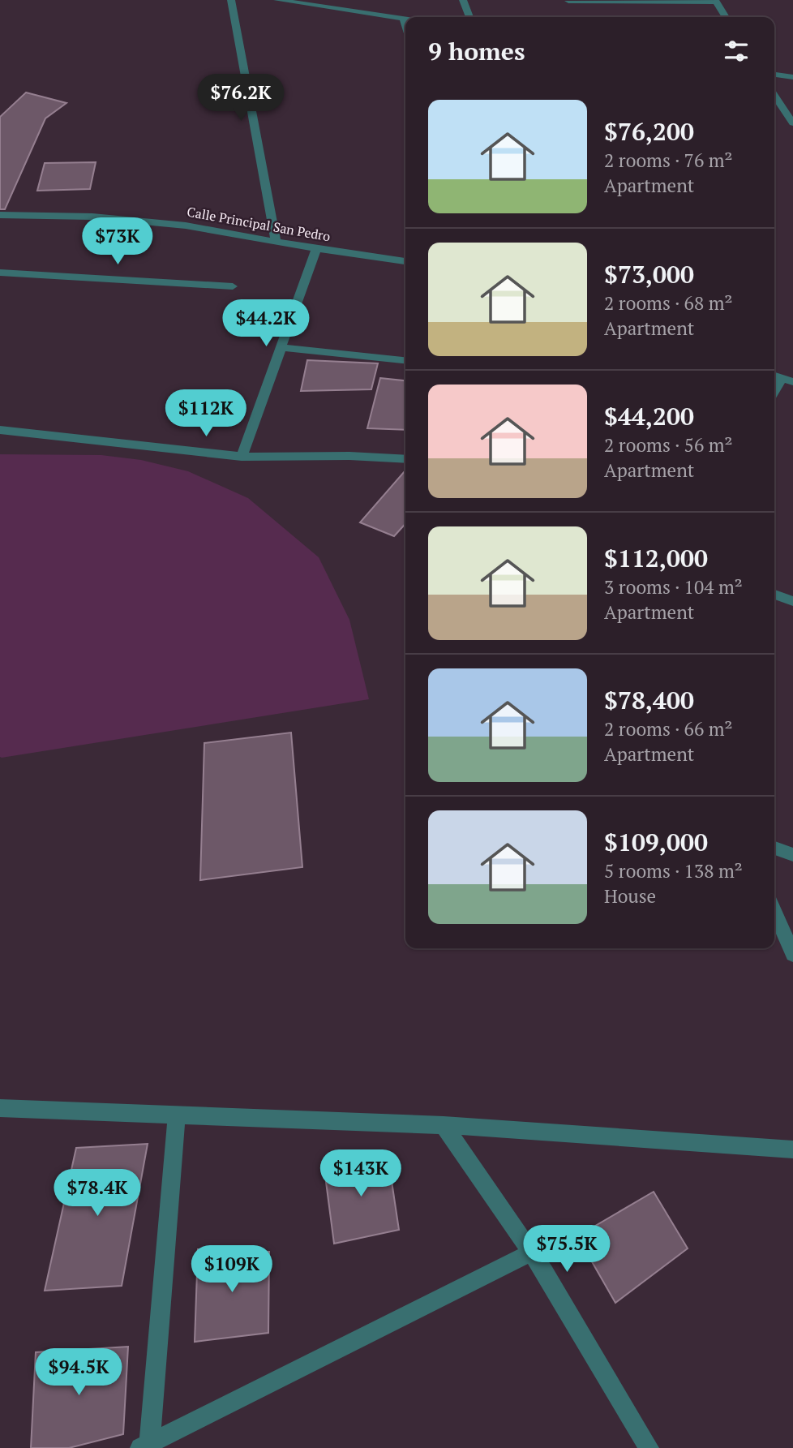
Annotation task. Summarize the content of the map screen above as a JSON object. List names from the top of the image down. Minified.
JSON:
{"streets":{"street":["Calle Principal San Pedro"]},"page":{"heading":"9 homes","price":["$76.2K","$73K","$44.2K","$112K","$143K","$78.4K","$75.5K","$109K","$94.5K"],"list":[{"name":"$76,200","note":"2 rooms · 76 m² · Apartment"},{"name":"$73,000","note":"2 rooms · 68 m² · Apartment"},{"name":"$44,200","note":"2 rooms · 56 m² · Apartment"},{"name":"$112,000","note":"3 rooms · 104 m² · Apartment"},{"name":"$78,400","note":"2 rooms · 66 m² · Apartment"},{"name":"$109,000","note":"5 rooms · 138 m² · House"}]}}
